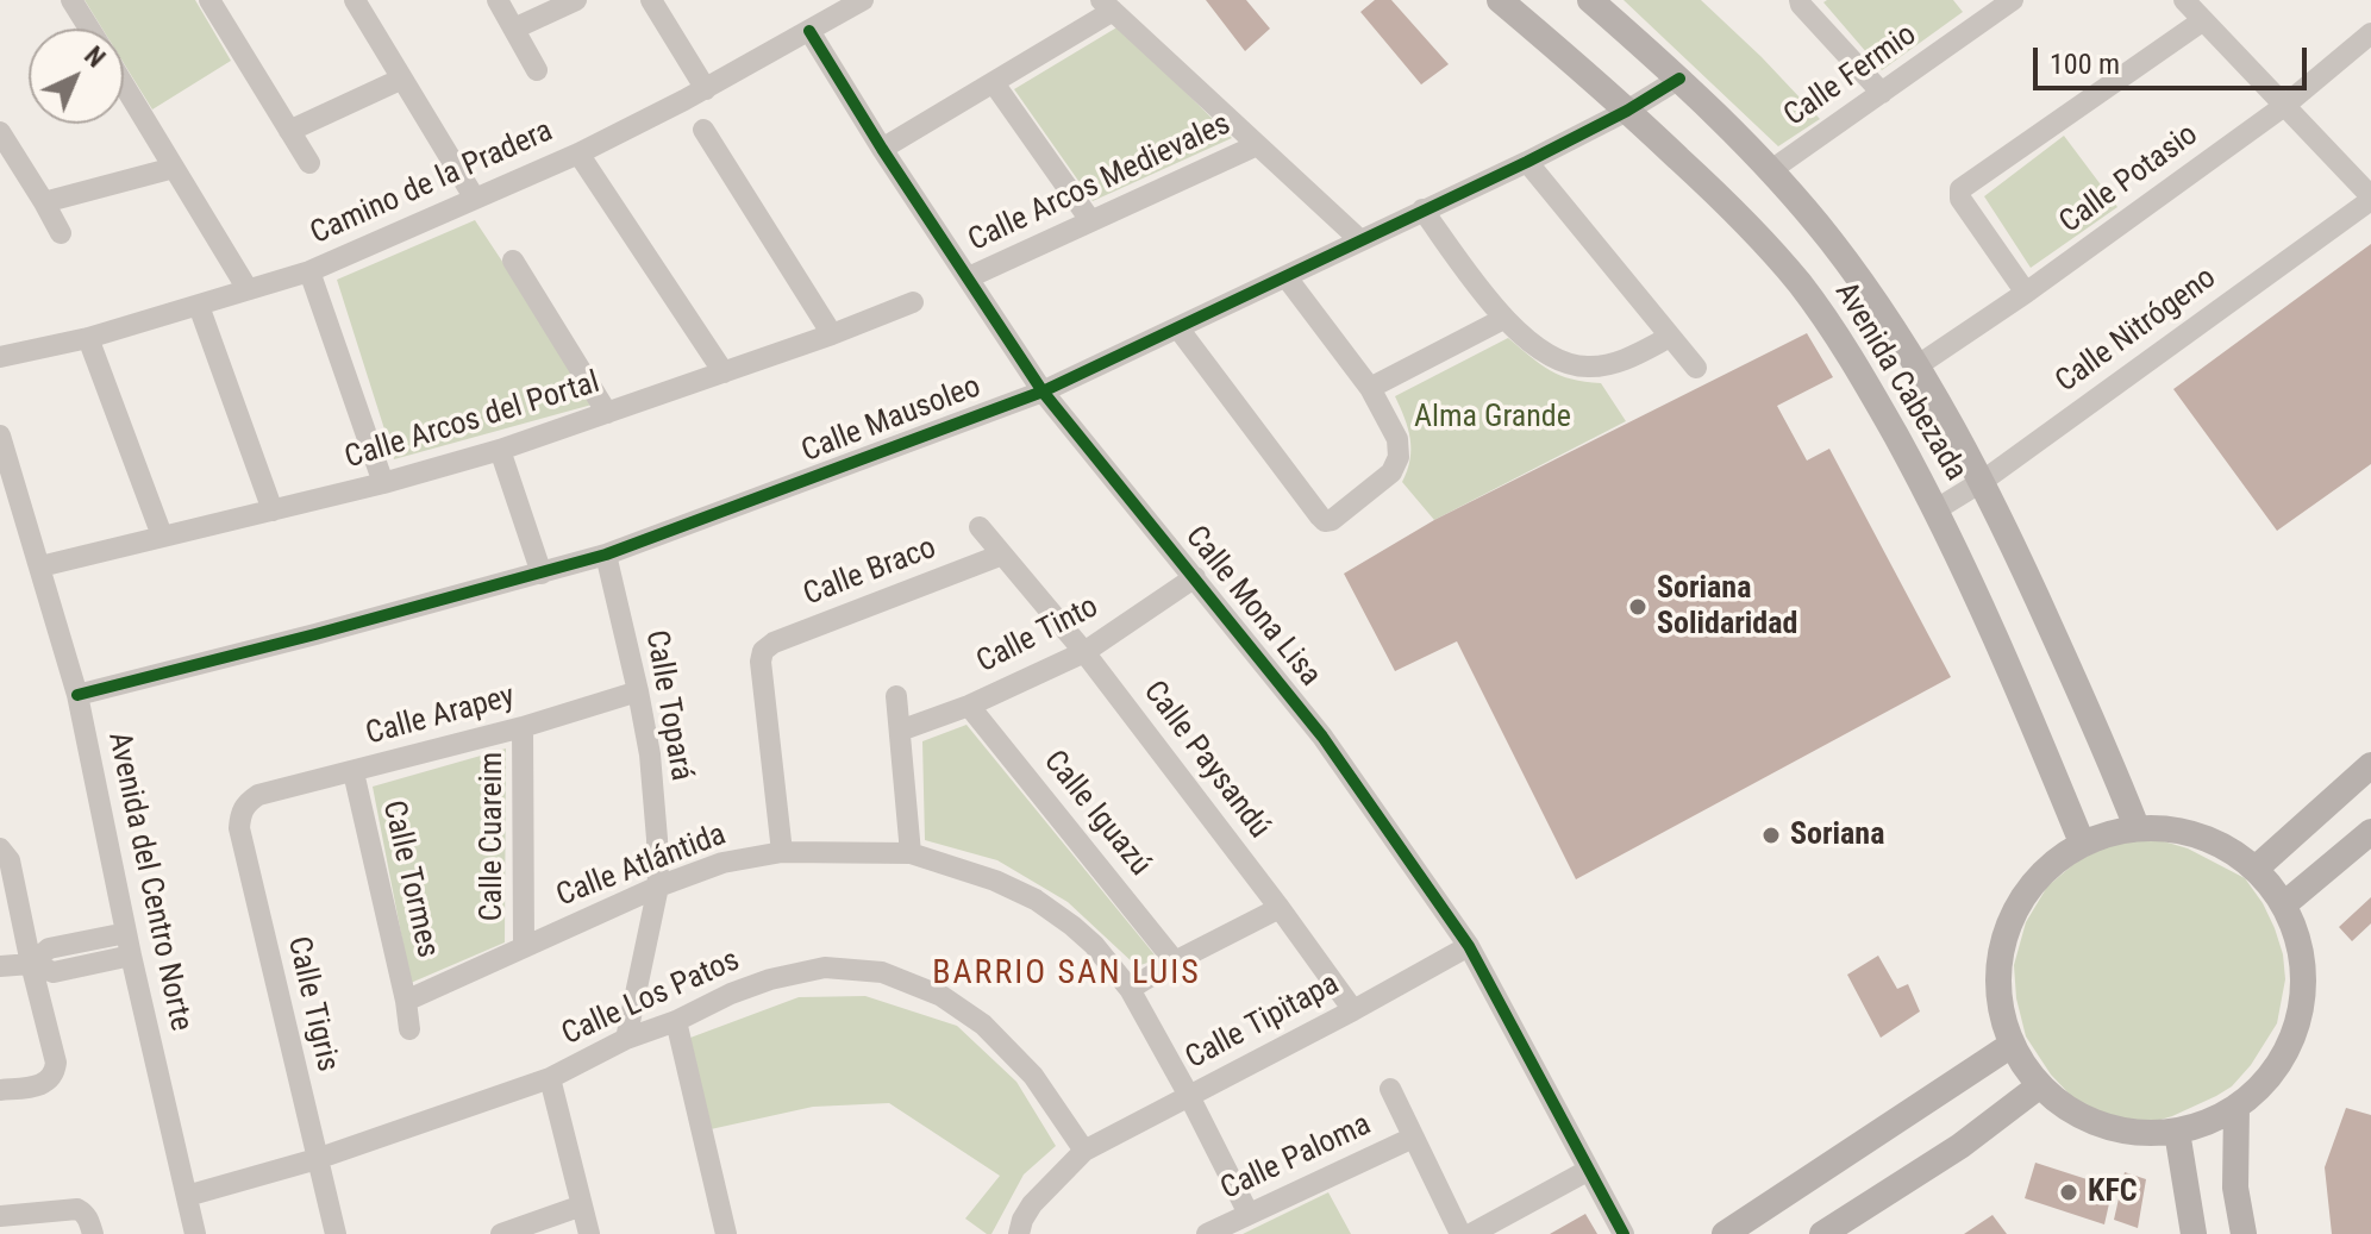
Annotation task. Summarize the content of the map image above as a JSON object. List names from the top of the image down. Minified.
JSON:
{"streets":{"main road":["Avenida Cabezada"],"street":["Calle Fermio","Calle Potasio","Camino de la Pradera","Calle Arcos Medievales","Calle Nitrógeno","Calle Mausoleo","Calle Arcos del Portal","Calle Braco","Calle Mona Lisa","Calle Tinto","Calle Topará","Calle Arapey","Calle Paysandú","Calle Iguazú","Calle Cuareim","Calle Atlántida","Calle Tormes","Avenida del Centro Norte","Calle Los Patos","Calle Tigris","Calle Tipitapa","Calle Paloma"]},"crossings":[["Calle Fermio","Avenida Cabezada"],["Calle Potasio","Avenida Cabezada"],["Camino de la Pradera","Calle Mona Lisa"],["Calle Arcos Medievales","Calle Mona Lisa"],["Calle Nitrógeno","Avenida Cabezada"],["Avenida Cabezada","Calle Mausoleo"],["Calle Mausoleo","Calle Mona Lisa"],["Calle Mausoleo","Calle Topará"],["Calle Mausoleo","Avenida del Centro Norte"],["Calle Arcos del Portal","Avenida del Centro Norte"],["Calle Braco","Calle Paysandú"],["Calle Braco","Calle Atlántida"],["Calle Mona Lisa","Calle Tinto"],["Calle Mona Lisa","Calle Tipitapa"],["Calle Tinto","Calle Paysandú"],["Calle Tinto","Calle Iguazú"],["Calle Topará","Calle Arapey"],["Calle Topará","Calle Atlántida"],["Calle Topará","Calle Los Patos"],["Calle Arapey","Calle Cuareim"],["Calle Arapey","Calle Tormes"],["Calle Arapey","Calle Tigris"],["Calle Paysandú","Calle Tipitapa"],["Calle Cuareim","Calle Atlántida"],["Calle Atlántida","Calle Tormes"],["Calle Atlántida","Calle Tipitapa"],["Calle Atlántida","Calle Paloma"],["Avenida del Centro Norte","Calle Los Patos"],["Calle Los Patos","Calle Tigris"],["Calle Los Patos","Calle Tipitapa"]],"districts":["BARRIO SAN LUIS"],"parks":["Alma Grande"],"places":["Soriana Solidaridad","Soriana","KFC"],"scale_bar":"100 m","north":"top right"}
